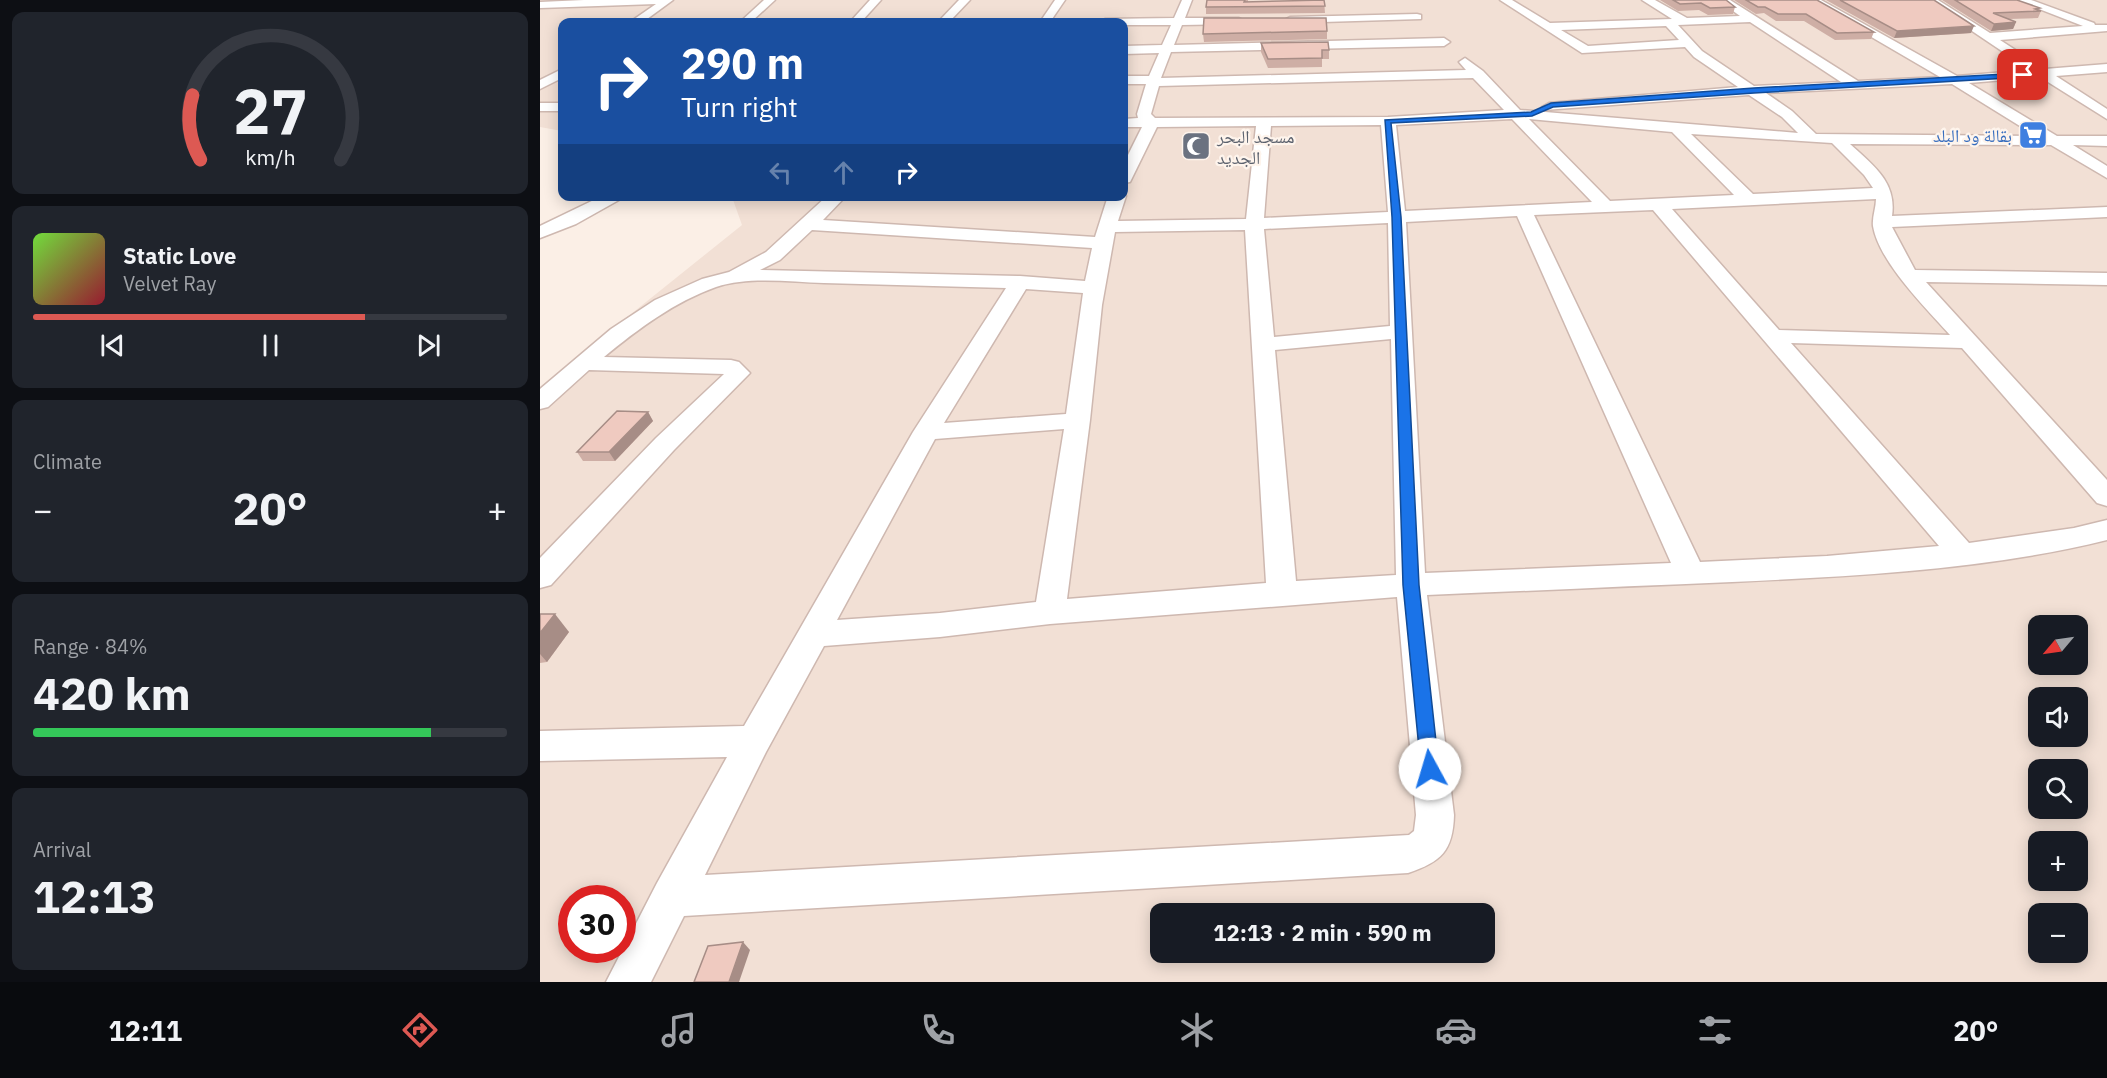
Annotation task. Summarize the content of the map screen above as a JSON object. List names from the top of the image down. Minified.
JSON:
{"places":{"supermarket":["بقالة ود البلد"],"mosque":["مسجد البحر الجديد"]},"north":"bottom left","page":{"turn":["290 m","Turn right"],"song":["Static Love","Velvet Ray"],"tile":["Climate",["Range · 84%","420 km"],["Arrival","12:13"]],"heat":["−","20°","+"],"map_buttons":["+","−"],"limit":"30","trip":"12:13 · 2 min · 590 m","tabs":["12:11","20°"],"gauge":["27","km/h"]}}
